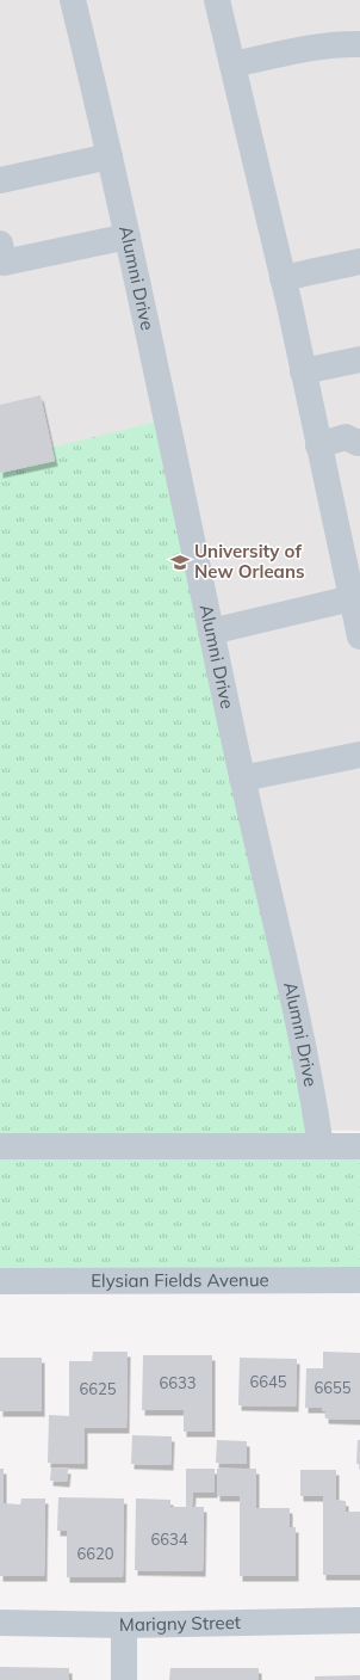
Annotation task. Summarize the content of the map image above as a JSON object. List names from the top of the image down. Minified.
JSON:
{"streets":{"street":["Alumni Drive","Elysian Fields Avenue","Marigny Street"]},"places":{"school or university":["University of New Orleans"]},"house_numbers":["6645","6633","6655","6625","6634","6620"]}
